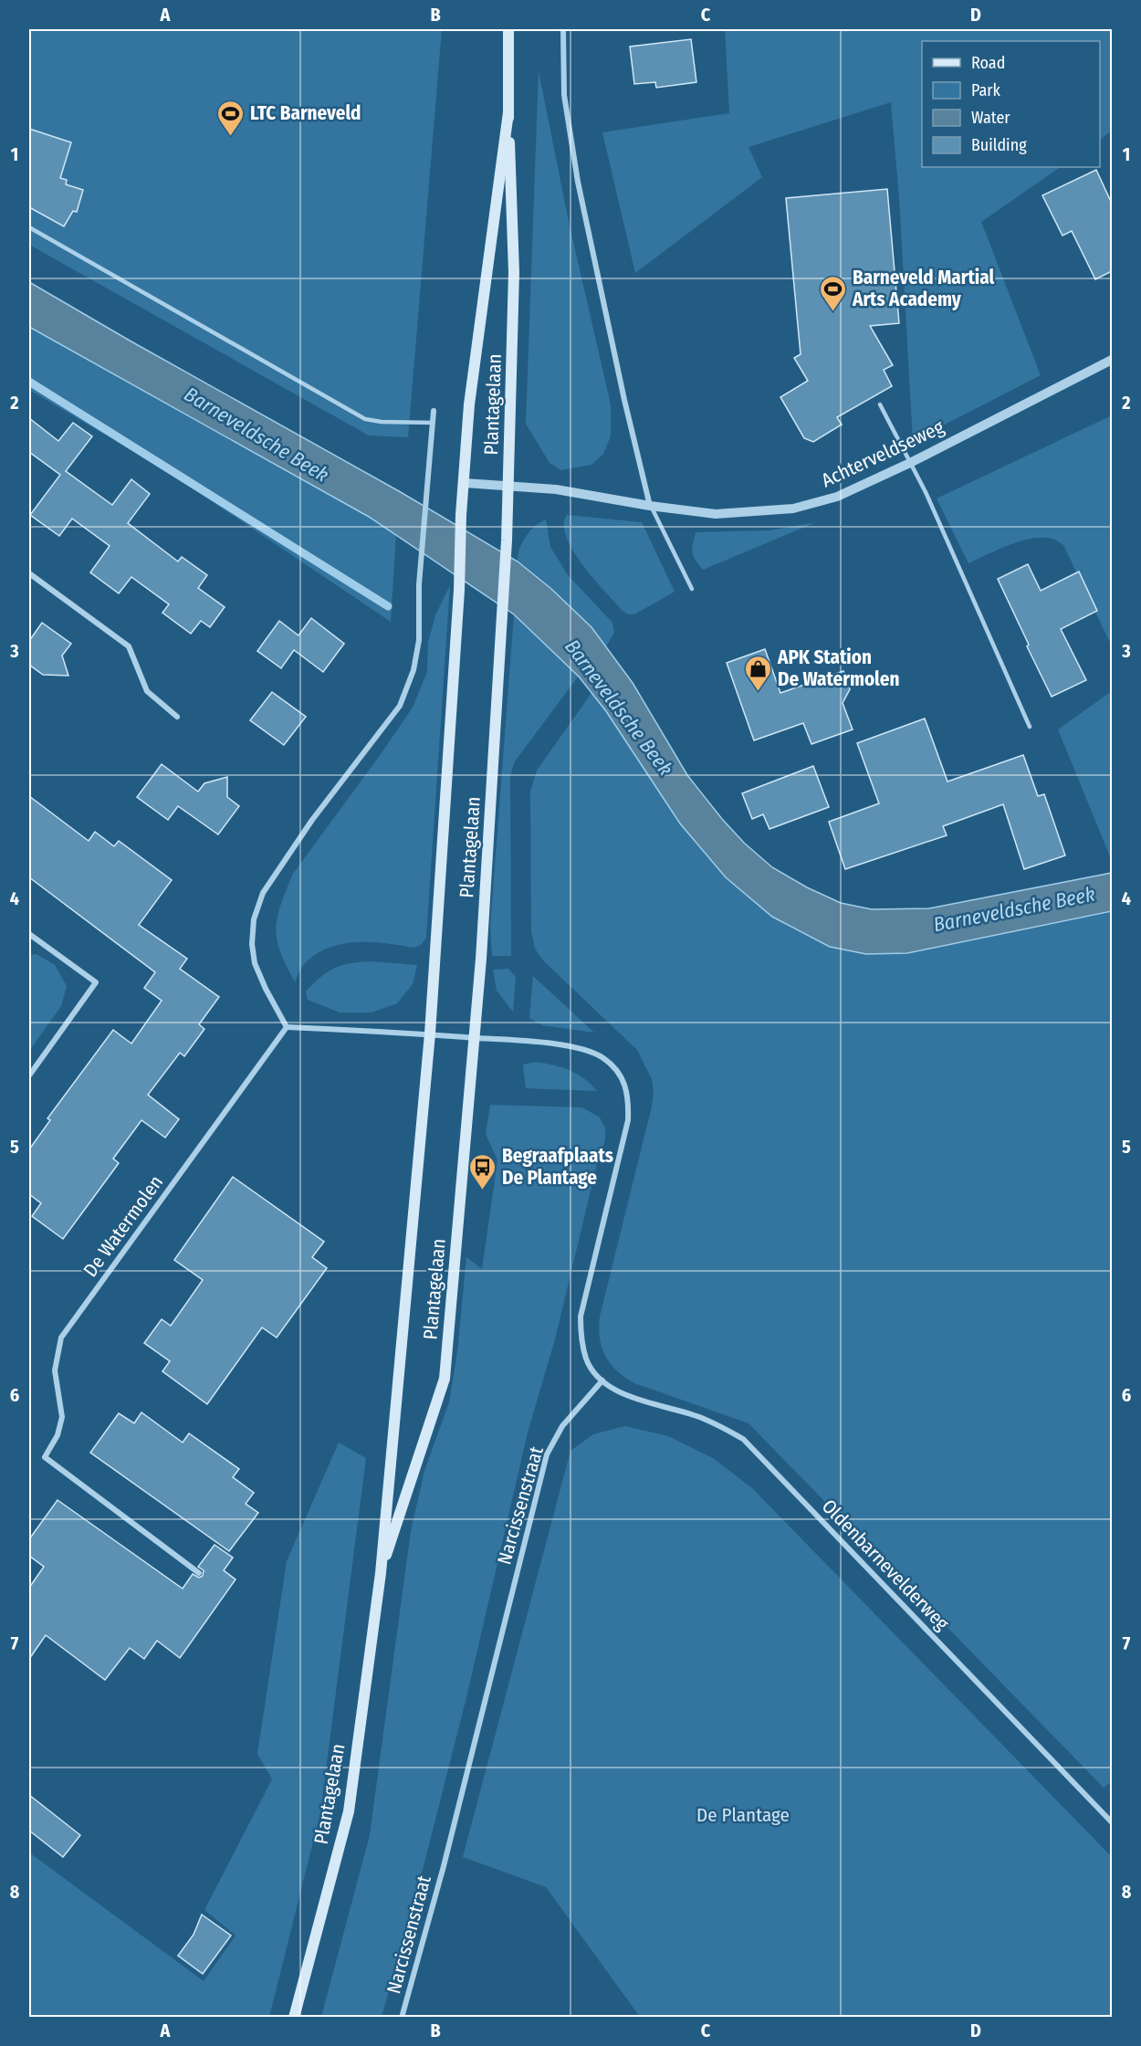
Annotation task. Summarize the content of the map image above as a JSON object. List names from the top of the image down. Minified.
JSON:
{"streets":{"main road":["Plantagelaan"],"street":["Achterveldseweg","De Watermolen","Narcissenstraat","Oldenbarnevelderweg"]},"crossings":[["Plantagelaan","Achterveldseweg"],["Narcissenstraat","Oldenbarnevelderweg"]],"water":["Barneveldsche Beek"],"parks":["De Plantage"],"places":{"sports":["LTC Barneveld","Barneveld Martial Arts Academy"],"shop":["APK Station De Watermolen"],"bus stop":["Begraafplaats De Plantage"]},"legend":["Road","Park","Water","Building"],"grid":{"columns":["A","B","C","D"],"rows":["1","2","3","4","5","6","7","8"]}}
